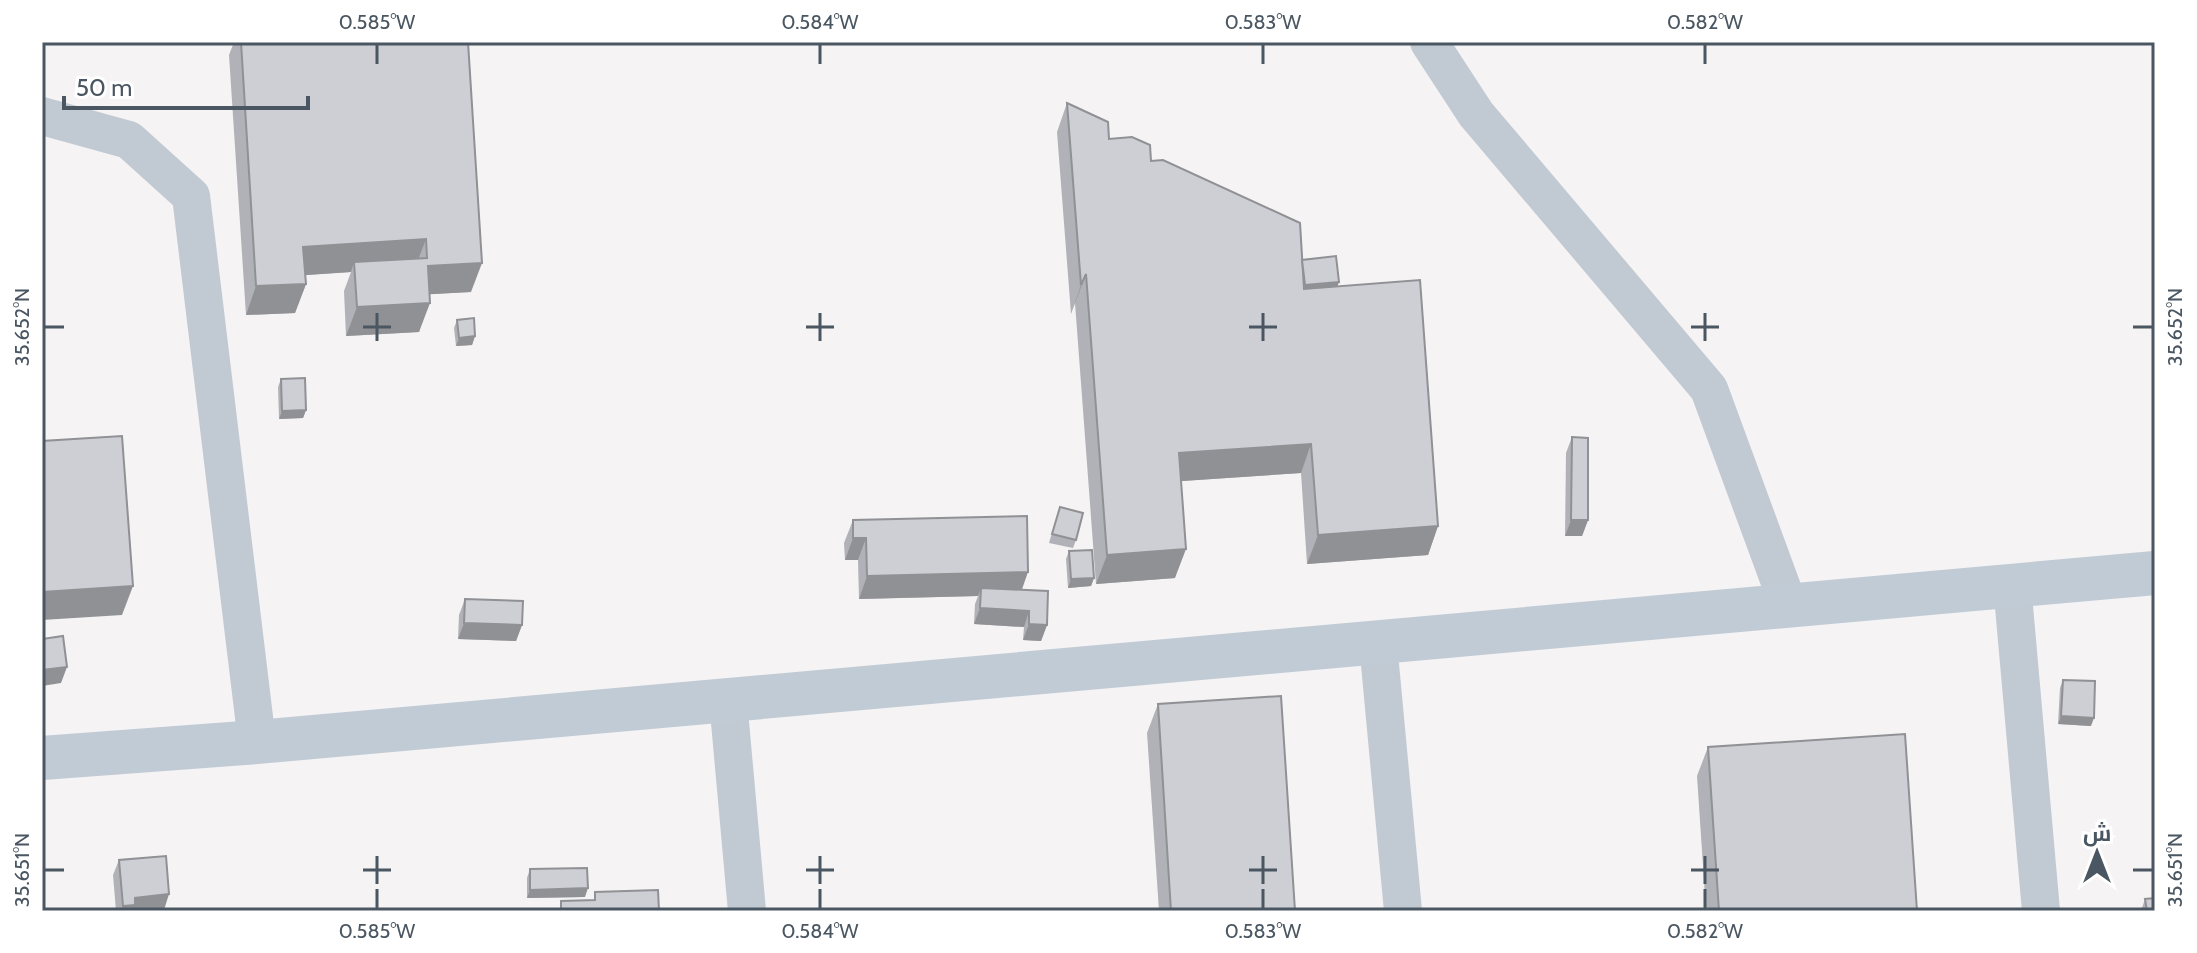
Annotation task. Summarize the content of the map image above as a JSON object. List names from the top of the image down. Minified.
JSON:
{"scale_bar":"50 m","north":"top","coordinates":["0.585°W","0.584°W","0.583°W","0.582°W","35.652°N","35.651°N"]}
